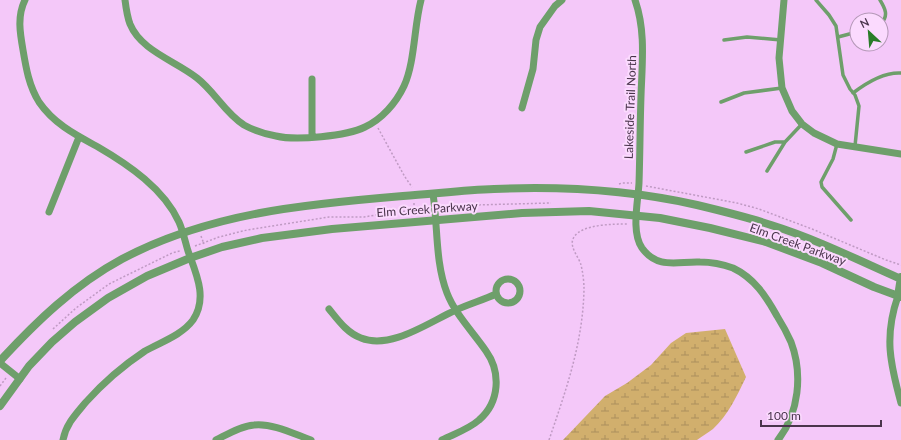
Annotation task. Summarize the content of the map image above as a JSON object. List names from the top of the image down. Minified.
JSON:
{"streets":{"street":["Lakeside Trail North","Elm Creek Parkway"]},"crossings":[["Lakeside Trail North","Elm Creek Parkway"]],"scale_bar":"100 m","north":"top left"}
